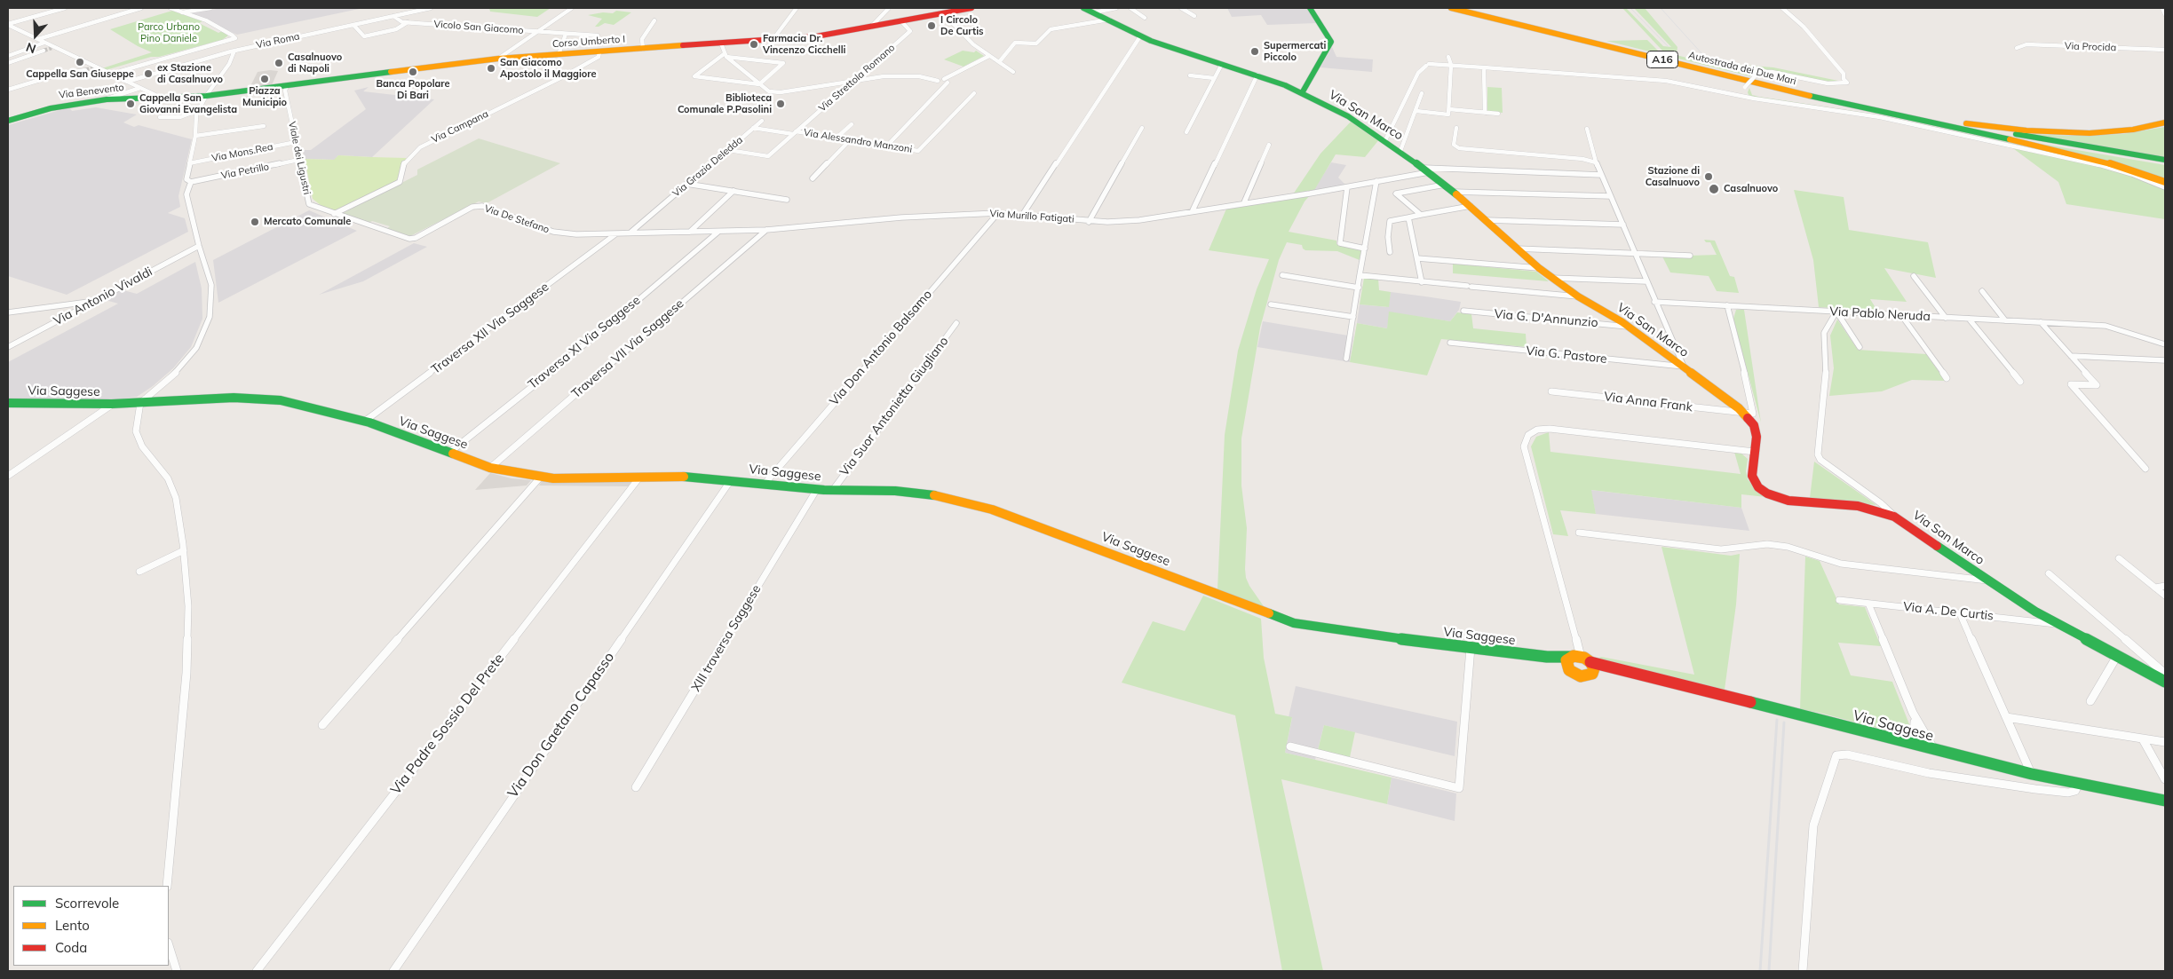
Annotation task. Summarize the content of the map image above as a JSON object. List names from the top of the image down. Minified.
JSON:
{"streets":{"main road":["Corso Umberto I","A16","Autostrada dei Due Mari","Via Benevento","Via San Marco","Via Saggese"],"street":["Vicolo San Giacomo","Via Roma","Via Procida","Via Strettola Romano","Via Campana","Via Alessandro Manzoni","Via Mons.Rea","Viale dei Ligustri","Via Grazia Deledda","Via Petrillo","Via Murillo Fatigati","Via De Stefano","Via Antonio Vivaldi","Via Pablo Neruda","Via G. D'Annunzio","Traversa XII Via Saggese","Traversa XI Via Saggese","Via Don Antonio Balsamo","Traversa VII Via Saggese","Via G. Pastore","Via Anna Frank","Via Suor Antonietta Giugliano","Via A. De Curtis","XIII traversa Saggese","Via Padre Sossio Del Prete","Via Don Gaetano Capasso"]},"crossings":[["Vicolo San Giacomo","Via Roma"],["Corso Umberto I","Via Strettola Romano"],["Corso Umberto I","Via Benevento"],["Corso Umberto I","Via Campana"],["Corso Umberto I","Viale dei Ligustri"],["Via Strettola Romano","Via Alessandro Manzoni"],["Via Strettola Romano","Via Grazia Deledda"],["Via San Marco","Via Murillo Fatigati"],["Via San Marco","Via G. D'Annunzio"],["Via San Marco","Via G. Pastore"],["Via San Marco","Via Anna Frank"],["Via San Marco","Via A. De Curtis"],["Via Campana","Viale dei Ligustri"],["Via Campana","Via De Stefano"],["Via Alessandro Manzoni","Via Grazia Deledda"],["Via Mons.Rea","Viale dei Ligustri"],["Viale dei Ligustri","Via Petrillo"],["Viale dei Ligustri","Via De Stefano"],["Via Grazia Deledda","Via Murillo Fatigati"],["Via Grazia Deledda","Via De Stefano"],["Via Murillo Fatigati","Via De Stefano"],["Via Murillo Fatigati","Traversa XI Via Saggese"],["Via Murillo Fatigati","Via Don Antonio Balsamo"],["Via Murillo Fatigati","Traversa VII Via Saggese"],["Via De Stefano","Traversa XII Via Saggese"],["Traversa XII Via Saggese","Via Saggese"],["Traversa XI Via Saggese","Via Saggese"],["Via Don Antonio Balsamo","Via Saggese"],["Traversa VII Via Saggese","Via Saggese"],["Via Saggese","Via Suor Antonietta Giugliano"],["Via Saggese","XIII traversa Saggese"],["Via Saggese","Via Padre Sossio Del Prete"],["Via Saggese","Via Don Gaetano Capasso"]],"parks":["Parco Urbano Pino Daniele"],"places":["I Circolo De Curtis","Farmacia Dr. Vincenzo Cicchelli","Supermercati Piccolo","Cappella San Giuseppe","Casalnuovo di Napoli","San Giacomo Apostolo il Maggiore","Banca Popolare Di Bari","ex Stazione di Casalnuovo","Piazza Municipio","Cappella San Giovanni Evangelista","Biblioteca Comunale P.Pasolini","Stazione di Casalnuovo","Casalnuovo","Mercato Comunale"],"legend":["Scorrevole","Lento","Coda"],"north":"bottom"}
